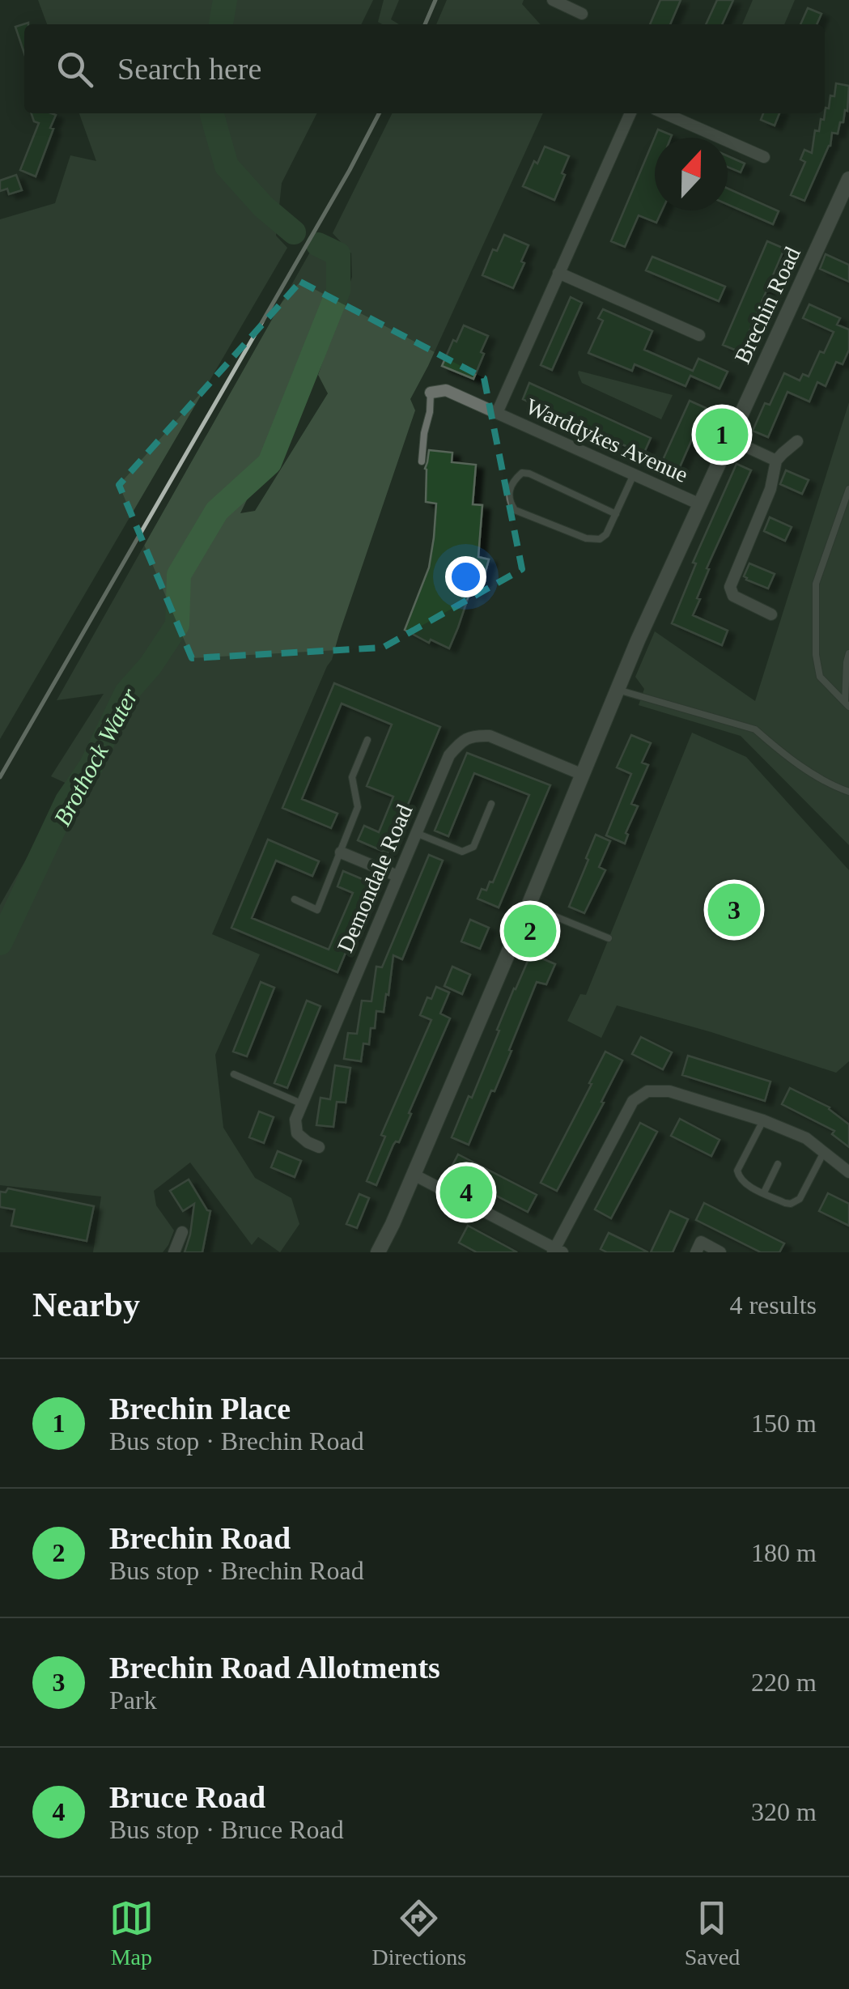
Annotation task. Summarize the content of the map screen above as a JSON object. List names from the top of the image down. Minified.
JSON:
{"streets":{"street":["Brechin Road","Warddykes Avenue","Demondale Road"]},"crossings":[["Brechin Road","Warddykes Avenue"],["Brechin Road","Demondale Road"]],"water":["Brothock Water"],"north":"top","page":{"search":"Search here","pins":["1","3","2","4"],"heading":["Nearby","4 results"],"list":[{"mark":"1","name":"Brechin Place","note":"Bus stop · Brechin Road","value":"150 m"},{"mark":"2","name":"Brechin Road","note":"Bus stop · Brechin Road","value":"180 m"},{"mark":"3","name":"Brechin Road Allotments","note":"Park","value":"220 m"},{"mark":"4","name":"Bruce Road","note":"Bus stop · Bruce Road","value":"320 m"}],"nav":["Map","Directions","Saved"]}}
